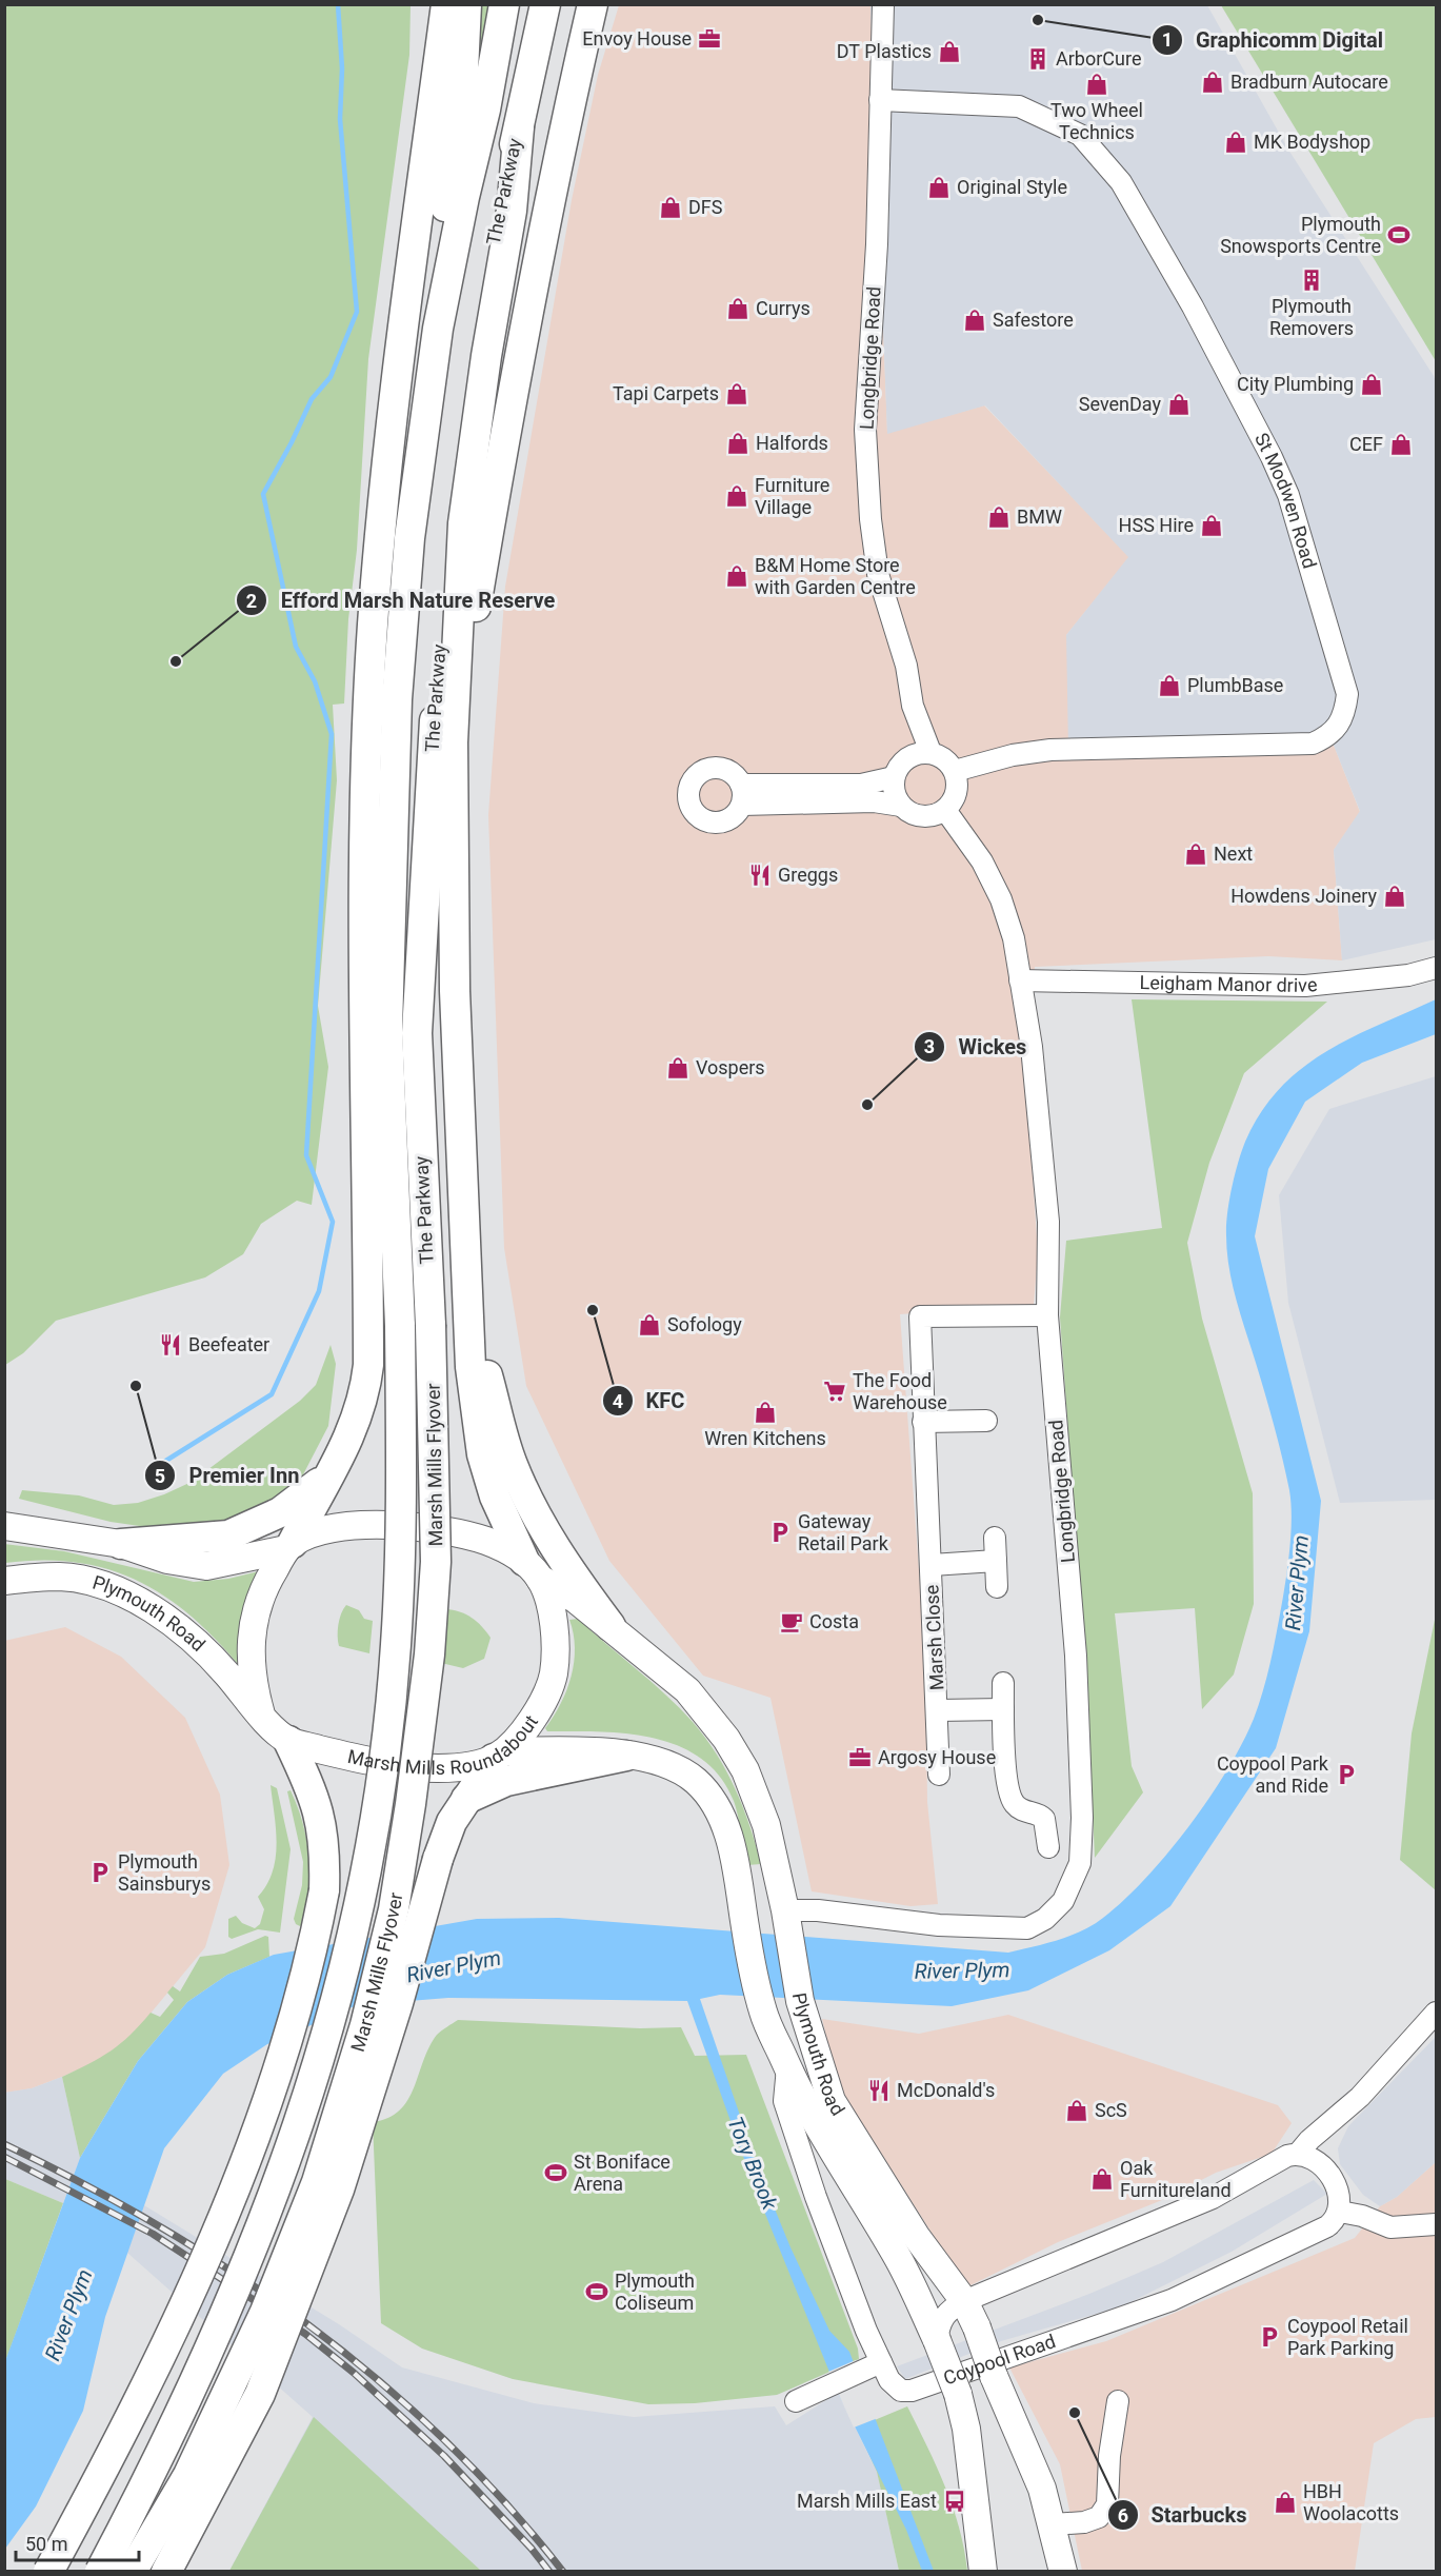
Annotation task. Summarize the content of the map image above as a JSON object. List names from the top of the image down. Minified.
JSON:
{"streets":{"highway":["The Parkway","Marsh Mills Flyover"],"main road":["Plymouth Road","Marsh Mills Roundabout"],"street":["Longbridge Road","St Modwen Road","Leigham Manor drive","Marsh Close","Coypool Road"]},"crossings":[["The Parkway","Marsh Mills Flyover"],["Longbridge Road","St Modwen Road"],["Longbridge Road","Leigham Manor drive"],["Longbridge Road","Plymouth Road"],["Longbridge Road","Marsh Close"],["Plymouth Road","Marsh Mills Roundabout"],["Plymouth Road","Coypool Road"]],"water":["River Plym","Tory Brook"],"places":{"other":["Graphicomm Digital","Efford Marsh Nature Reserve","Wickes","KFC","Premier Inn","Starbucks"],"office":["Envoy House","Argosy House"],"shop":["DT Plastics","Bradburn Autocare","Two Wheel Technics","MK Bodyshop","Original Style","DFS","Currys","Safestore","City Plumbing","Tapi Carpets","SevenDay","Halfords","CEF","Furniture Village","BMW","HSS Hire","B&M Home Store with Garden Centre","PlumbBase","Next","Howdens Joinery","Vospers","Sofology","Wren Kitchens","ScS","Oak Furnitureland","HBH Woolacotts"],"building":["ArborCure","Plymouth Removers"],"sports":["Plymouth Snowsports Centre","St Boniface Arena","Plymouth Coliseum"],"restaurant":["Greggs","Beefeater","McDonald's"],"supermarket":["The Food Warehouse"],"parking":["Gateway Retail Park","Coypool Park and Ride","Plymouth Sainsburys","Coypool Retail Park Parking"],"cafe":["Costa"],"bus stop":["Marsh Mills East"]},"scale_bar":"50 m"}
